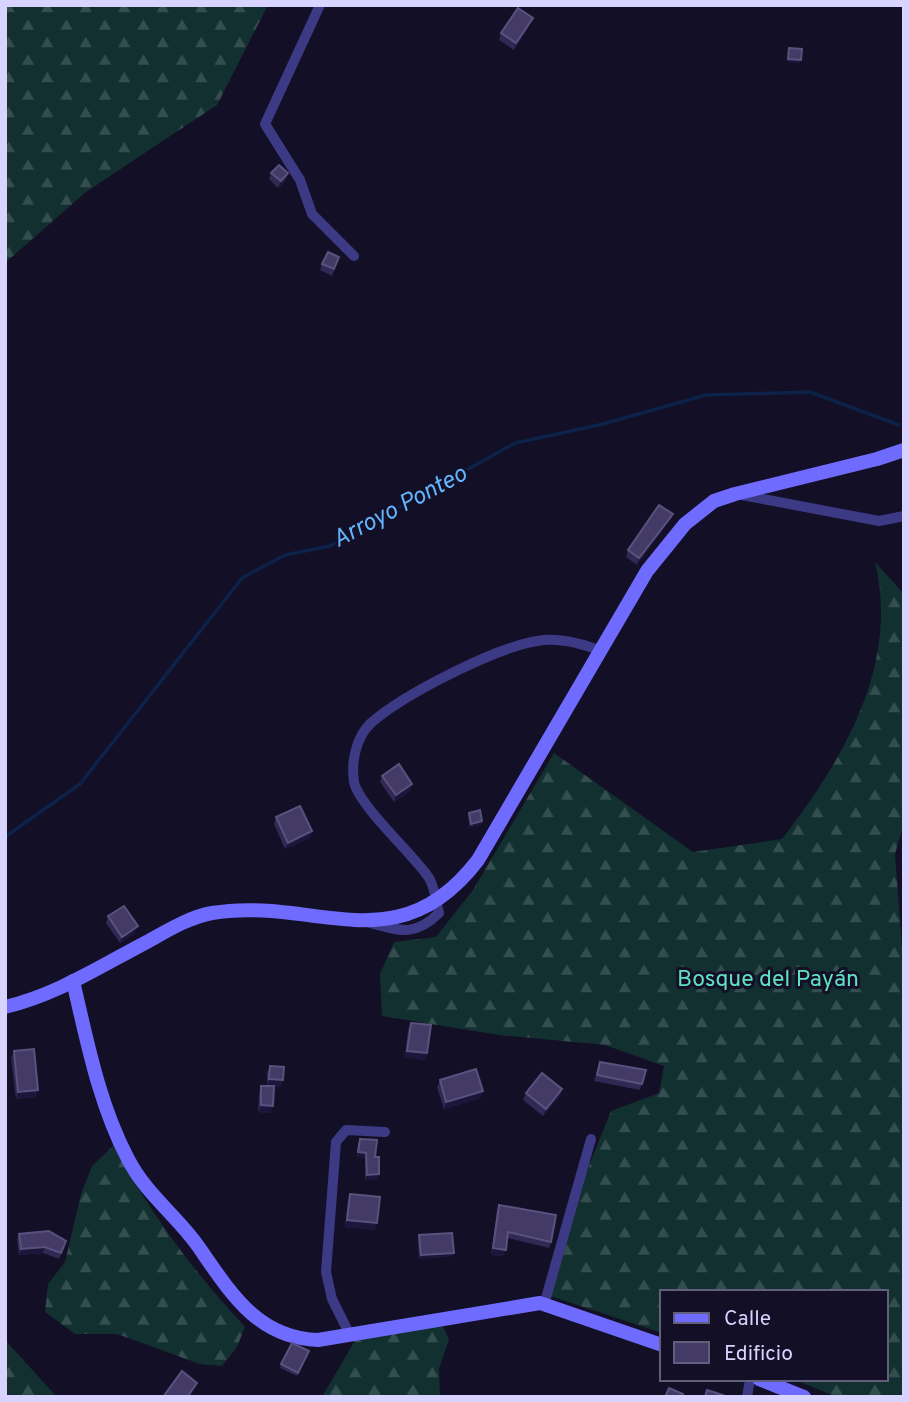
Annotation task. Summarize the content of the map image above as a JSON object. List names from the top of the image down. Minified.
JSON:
{"water":["Arroyo Ponteo"],"parks":["Bosque del Payán"],"legend":["Calle","Edificio"]}
